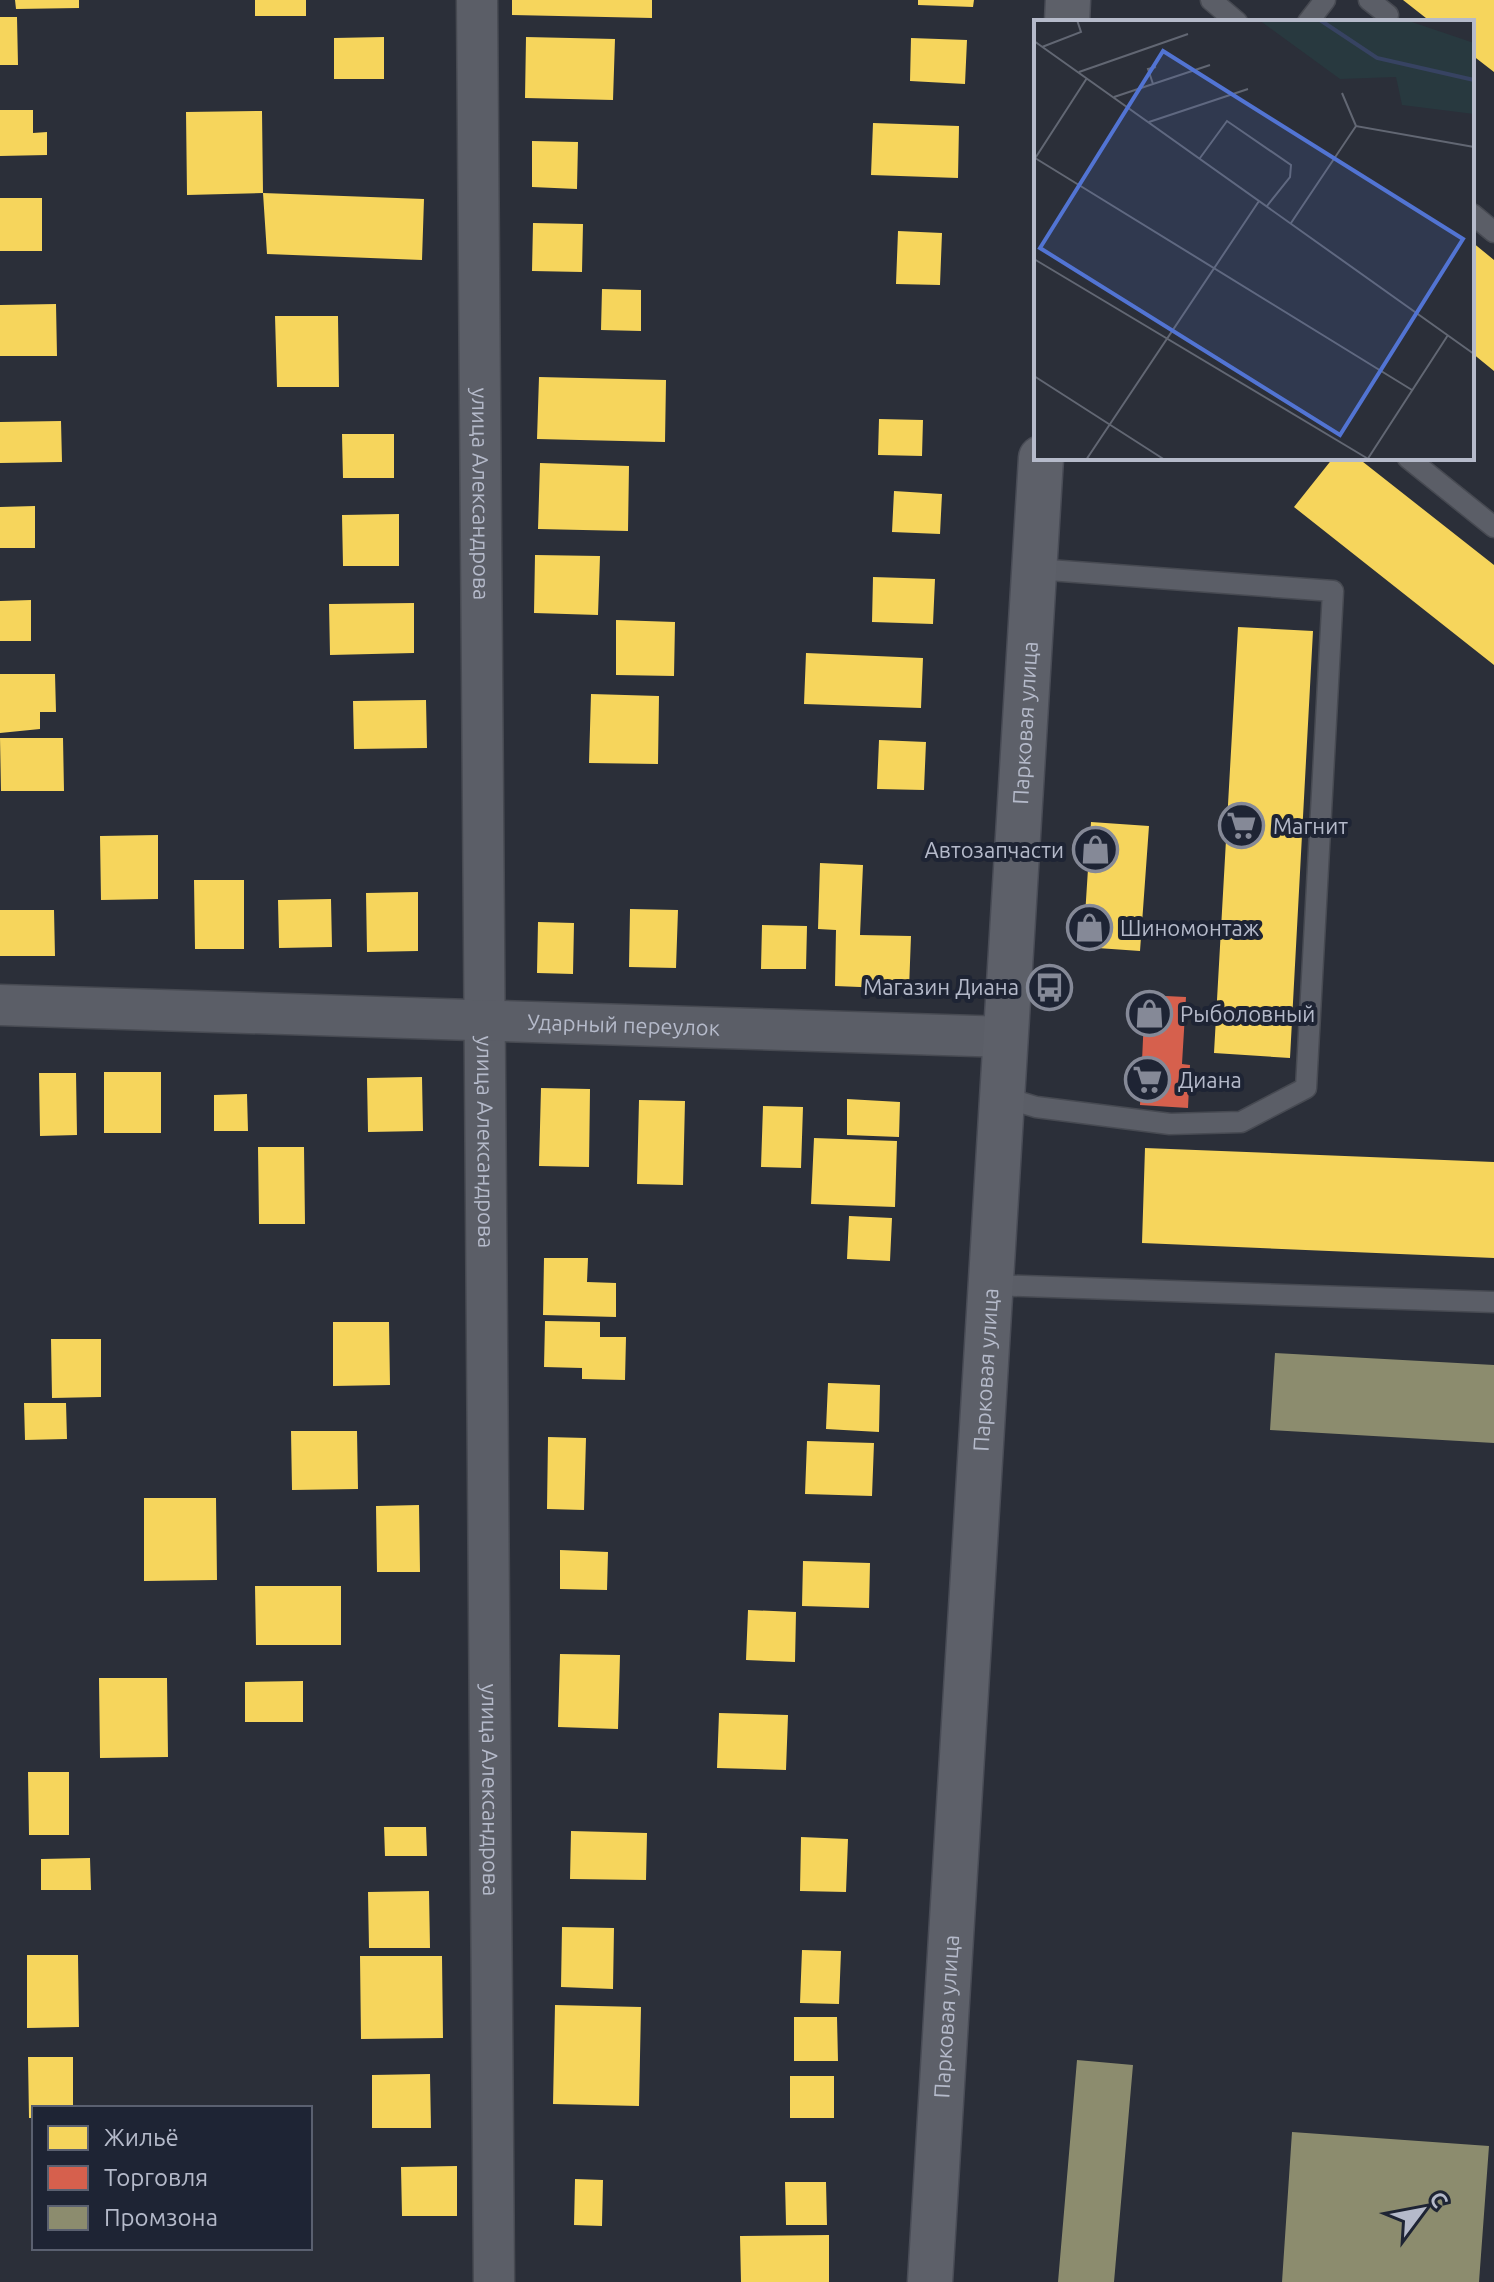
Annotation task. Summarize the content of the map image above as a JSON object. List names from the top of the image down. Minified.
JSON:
{"streets":{"main road":["Парковая улица"],"street":["улица Александрова","Ударный переулок"]},"crossings":[["улица Александрова","Ударный переулок"],["Парковая улица","Ударный переулок"]],"places":{"supermarket":["Магнит","Диана"],"shop":["Автозапчасти","Шиномонтаж","Рыболовный"],"bus stop":["Магазин Диана"]},"legend":["Жильё","Торговля","Промзона"],"north":"top right"}
